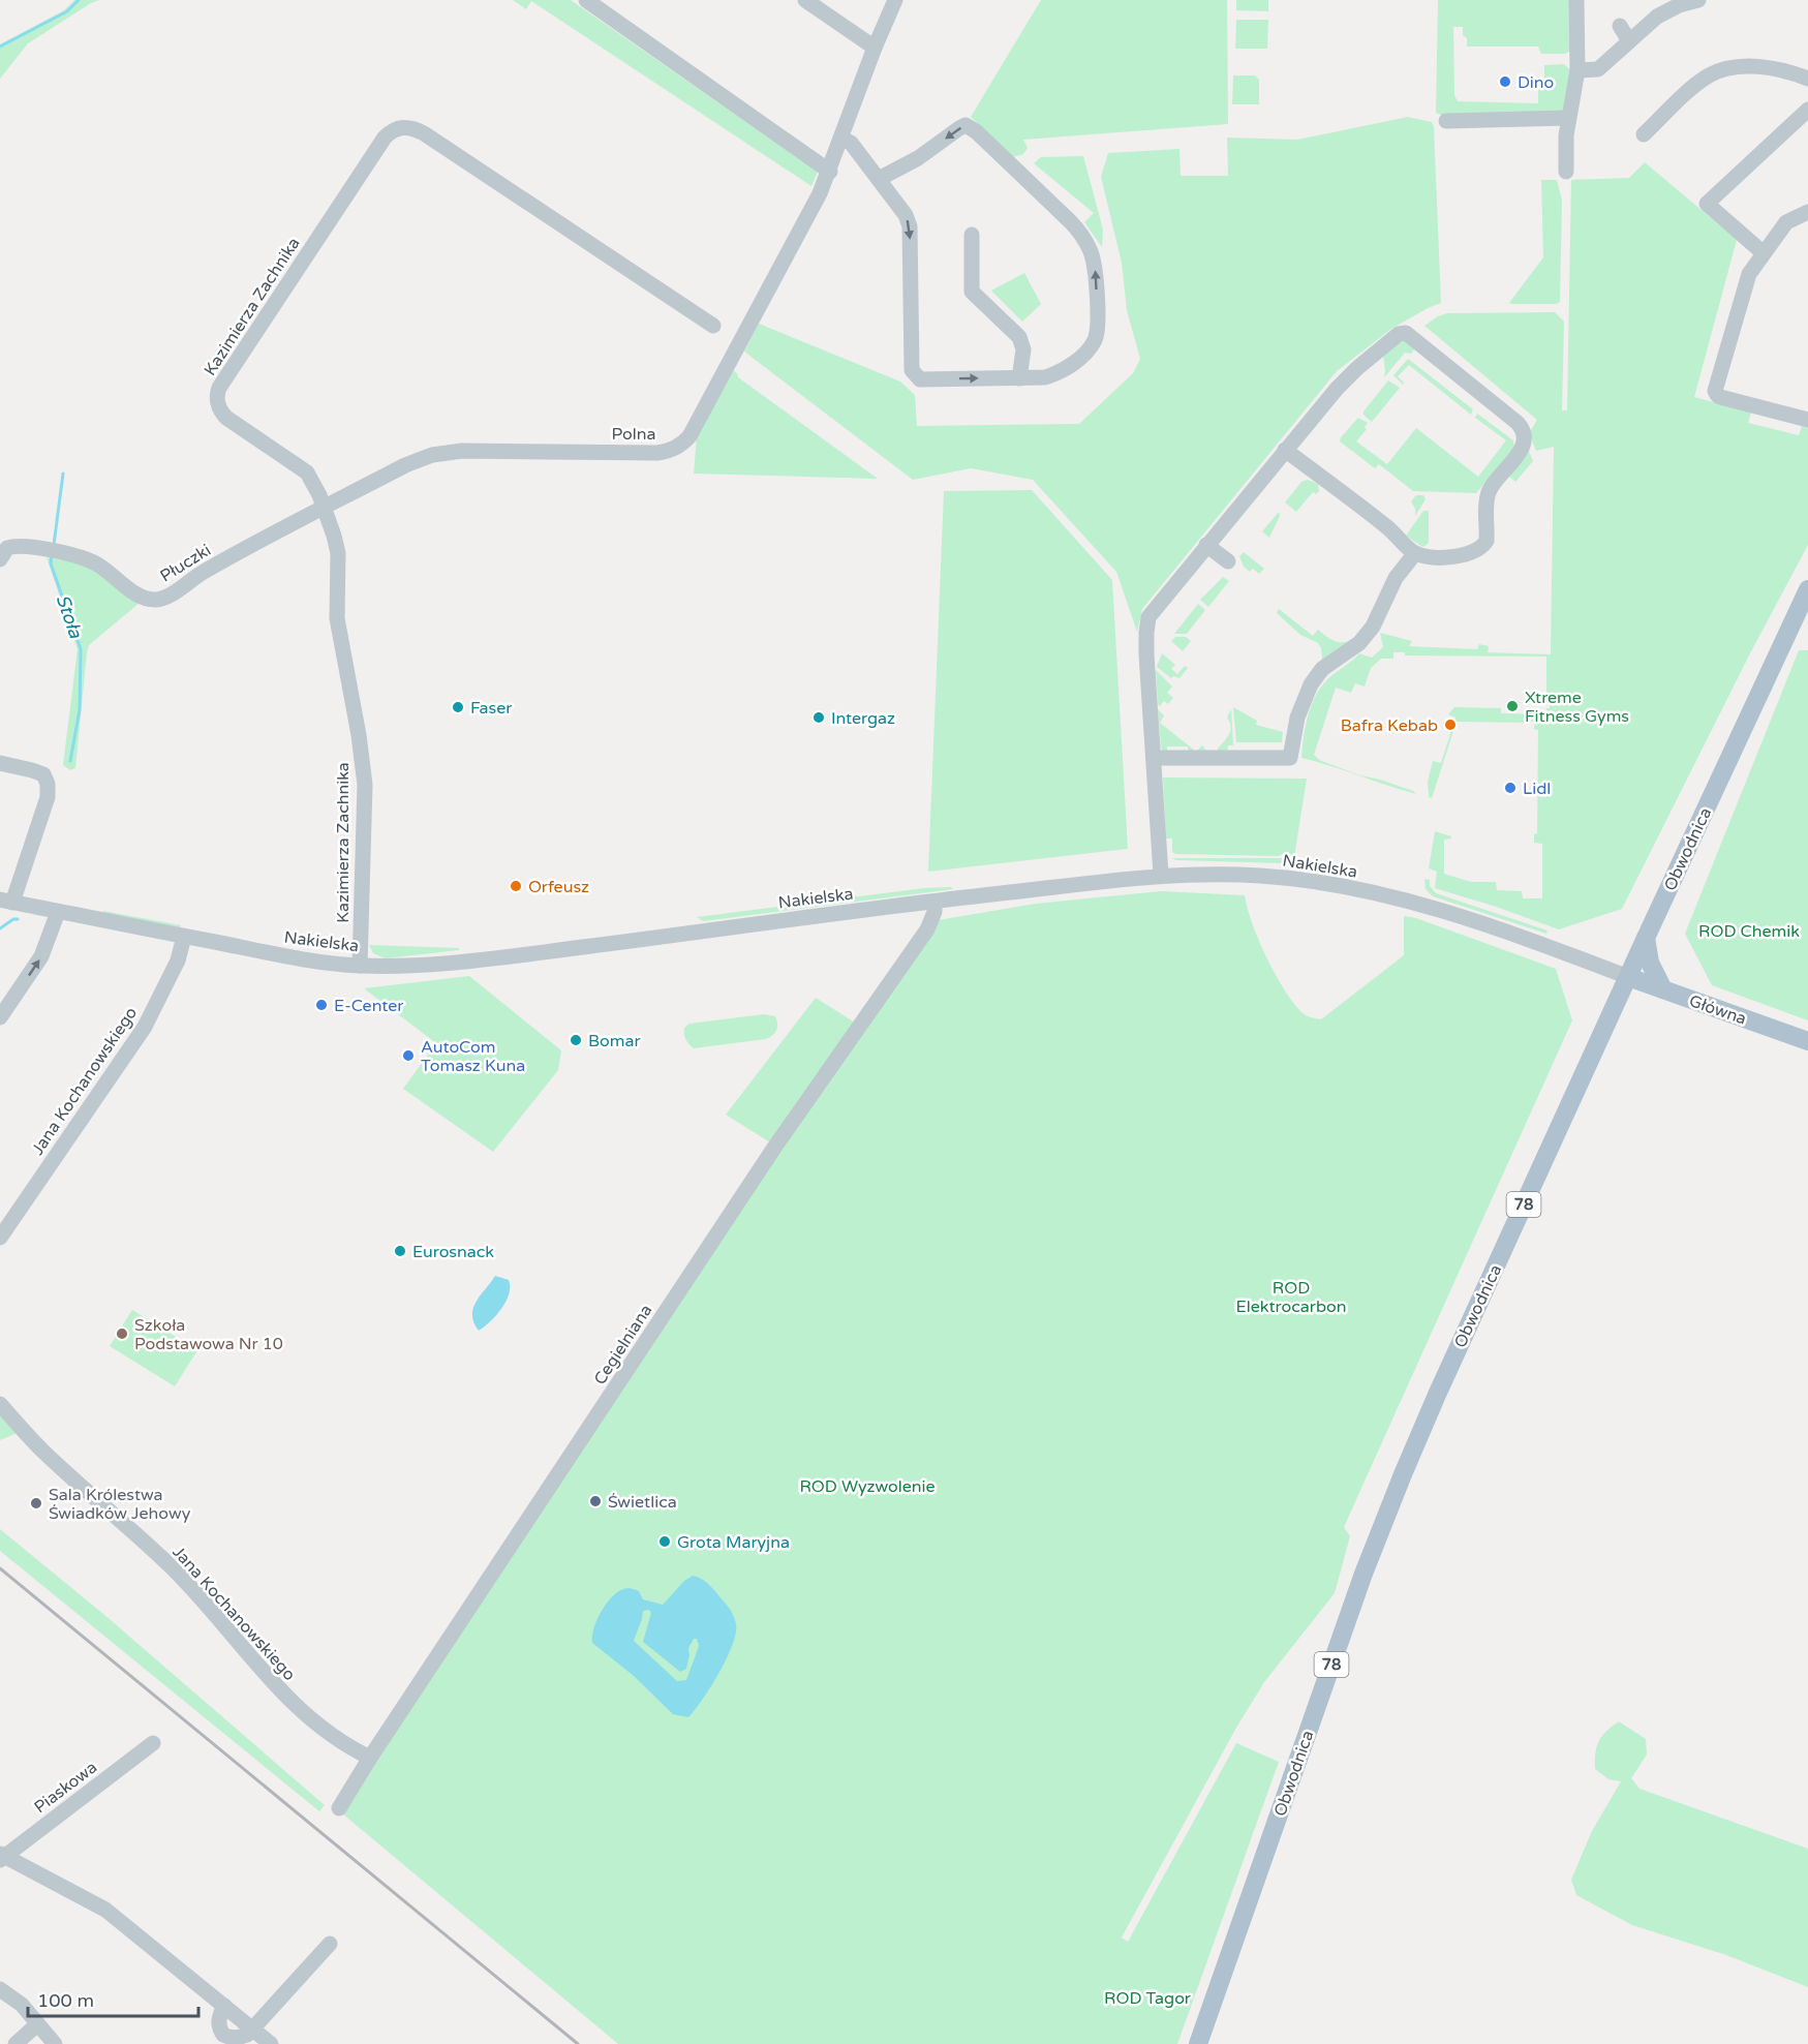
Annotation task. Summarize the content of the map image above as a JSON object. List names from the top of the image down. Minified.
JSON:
{"streets":{"main road":["Obwodnica","Główna","78"],"street":["Kazimierza Zachnika","Polna","Płuczki","Nakielska","Jana Kochanowskiego","Cegielniana","Piaskowa"]},"crossings":[["Kazimierza Zachnika","Polna"],["Kazimierza Zachnika","Płuczki"],["Kazimierza Zachnika","Nakielska"],["Polna","Płuczki"],["Obwodnica","Nakielska"],["Obwodnica","Główna"],["Nakielska","Główna"],["Nakielska","Jana Kochanowskiego"],["Nakielska","Cegielniana"],["Jana Kochanowskiego","Cegielniana"]],"water":["Stoła"],"parks":["ROD Chemik","ROD Elektrocarbon","ROD Wyzwolenie","ROD Tagor"],"places":["Dino","Xtreme Fitness Gyms","Faser","Intergaz","Bafra Kebab","Lidl","Orfeusz","E-Center","Bomar","AutoCom Tomasz Kuna","Eurosnack","Szkoła Podstawowa Nr 10","Świetlica","Sala Królestwa Świadków Jehowy","Grota Maryjna"],"scale_bar":"100 m"}
